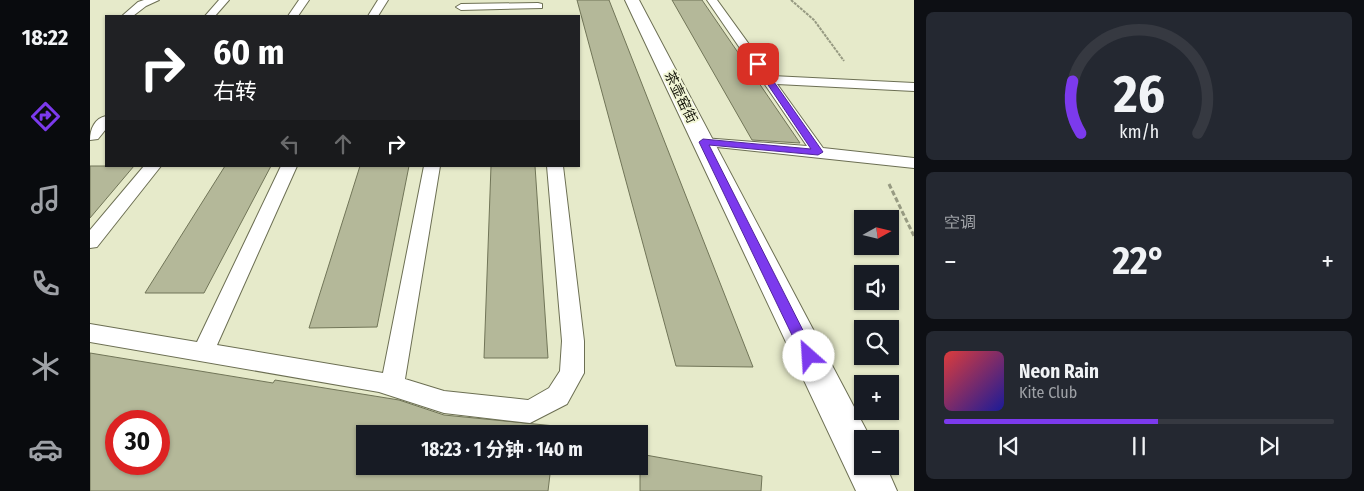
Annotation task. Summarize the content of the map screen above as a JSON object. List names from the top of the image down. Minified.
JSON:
{"streets":{"street":["茶壶窑街"]},"north":"right","page":{"tabs":"18:22","turn":["60 m","右转"],"tile":"空调","map_buttons":["+","−"],"heat":["−","22°","+"],"song":["Neon Rain","Kite Club"],"limit":"30","trip":"18:23 · 1 分钟 · 140 m","gauge":["26","km/h"]}}
